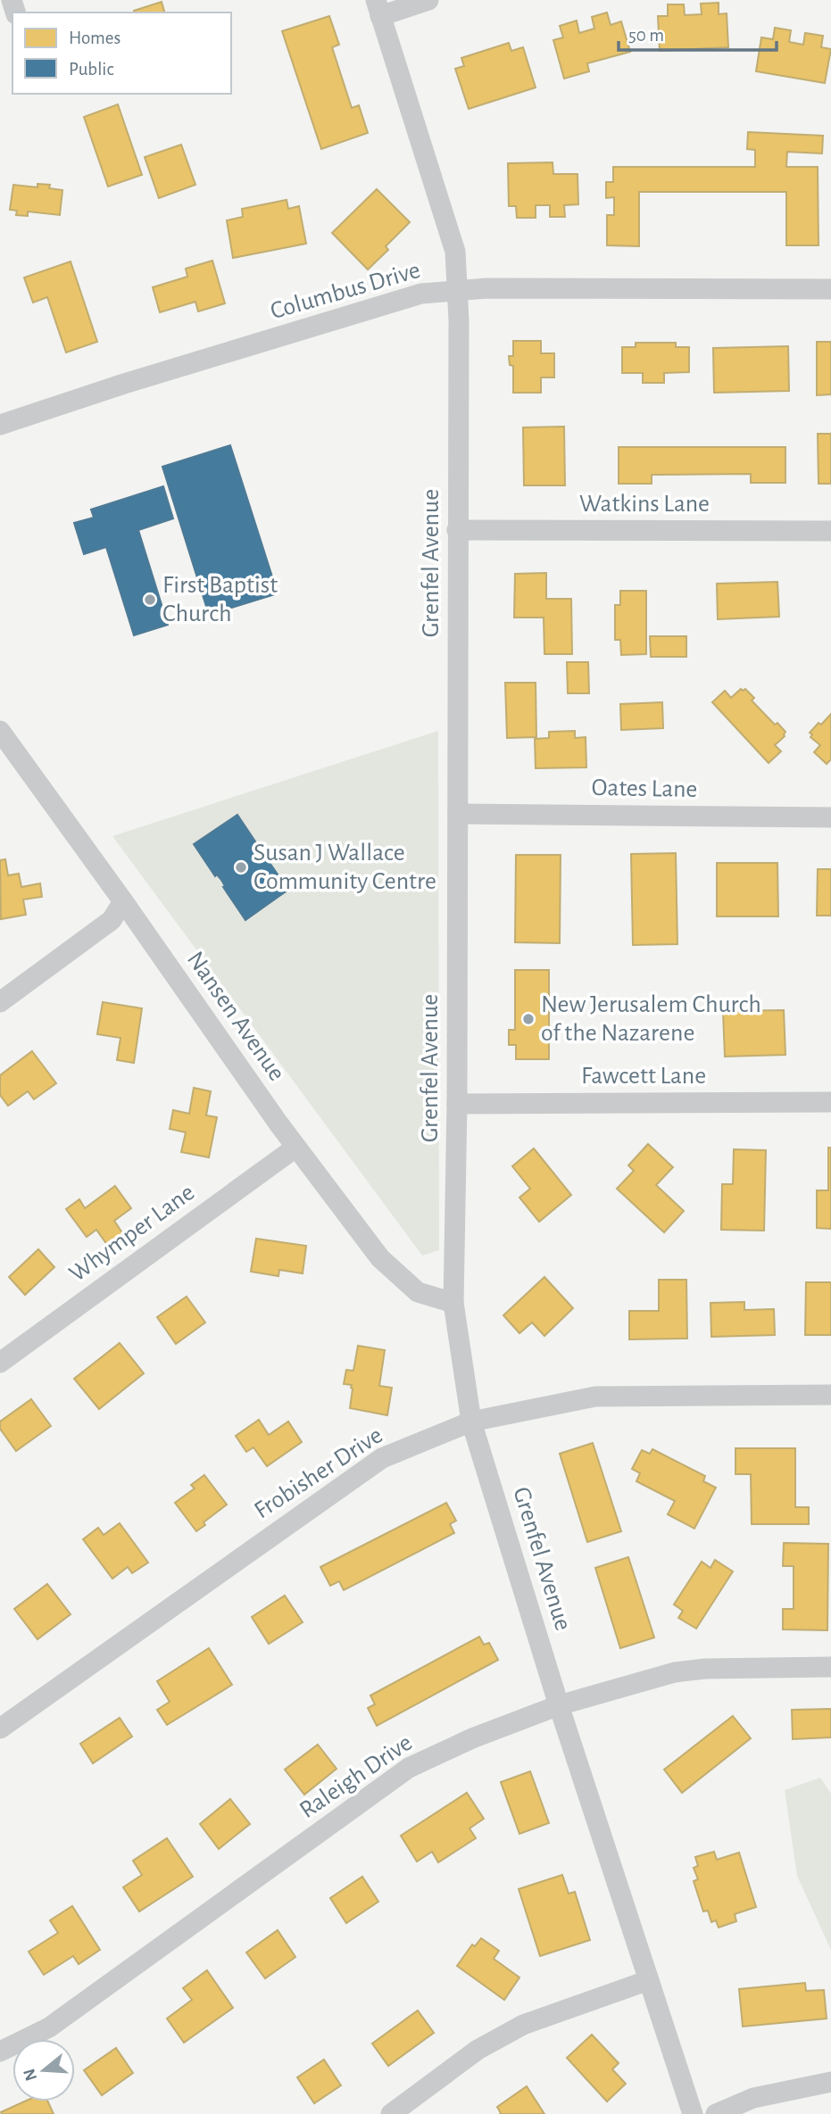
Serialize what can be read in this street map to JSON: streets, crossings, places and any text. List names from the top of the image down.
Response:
{
  "streets": {
    "street": [
      "Columbus Drive",
      "Watkins Lane",
      "Grenfel Avenue",
      "Oates Lane",
      "Nansen Avenue",
      "Fawcett Lane",
      "Whymper Lane",
      "Frobisher Drive",
      "Raleigh Drive"
    ]
  },
  "crossings": [
    ["Columbus Drive", "Grenfel Avenue"],
    ["Watkins Lane", "Grenfel Avenue"],
    ["Grenfel Avenue", "Oates Lane"],
    ["Grenfel Avenue", "Nansen Avenue"],
    ["Grenfel Avenue", "Fawcett Lane"],
    ["Grenfel Avenue", "Frobisher Drive"],
    ["Grenfel Avenue", "Raleigh Drive"],
    ["Nansen Avenue", "Whymper Lane"]
  ],
  "places": ["First Baptist Church", "Susan J Wallace Community Centre", "New Jerusalem Church of the Nazarene"],
  "legend": ["Homes", "Public"],
  "scale_bar": "50 m",
  "north": "left"
}
